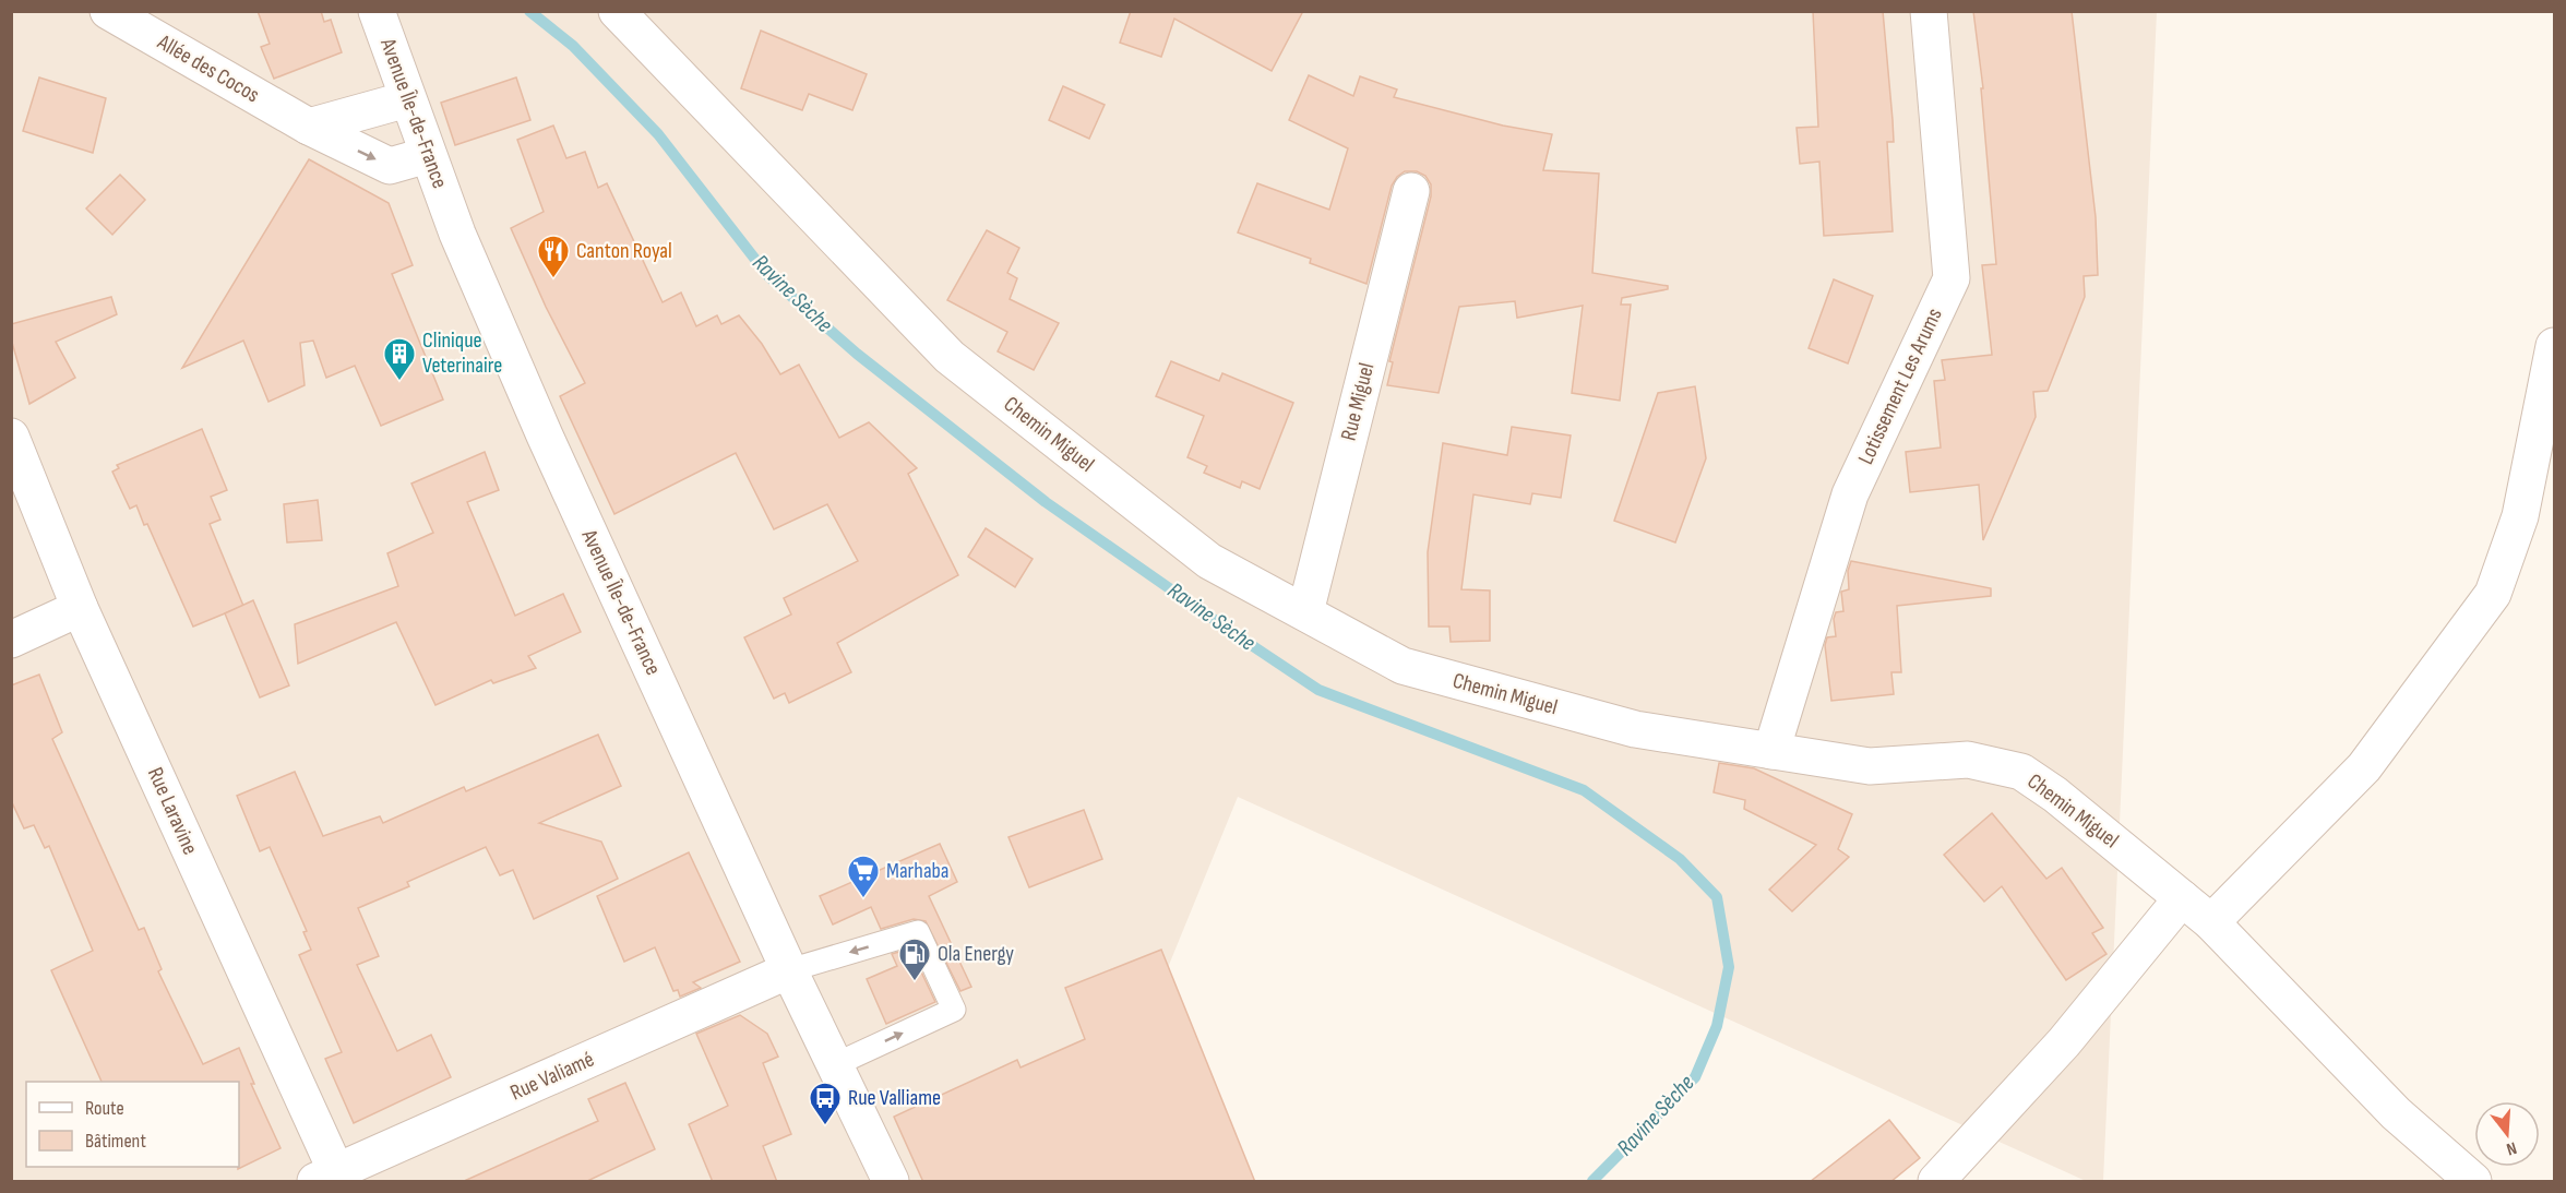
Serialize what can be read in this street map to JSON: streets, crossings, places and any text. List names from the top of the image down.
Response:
{
  "streets": {
    "street": [
      "Allée des Cocos",
      "Avenue Île-de-France",
      "Lotissement Les Arums",
      "Rue Miguel",
      "Chemin Miguel",
      "Rue Laravine",
      "Rue Valiamé"
    ]
  },
  "crossings": [
    ["Allée des Cocos", "Avenue Île-de-France"],
    ["Avenue Île-de-France", "Rue Valiamé"],
    ["Lotissement Les Arums", "Chemin Miguel"],
    ["Rue Miguel", "Chemin Miguel"],
    ["Rue Laravine", "Rue Valiamé"]
  ],
  "water": ["Ravine Sèche"],
  "places": {
    "restaurant": ["Canton Royal"],
    "building": ["Clinique Veterinaire"],
    "supermarket": ["Marhaba"],
    "fuel station": ["Ola Energy"],
    "bus stop": ["Rue Valliame"]
  },
  "legend": ["Route", "Bâtiment"],
  "north": "bottom"
}
